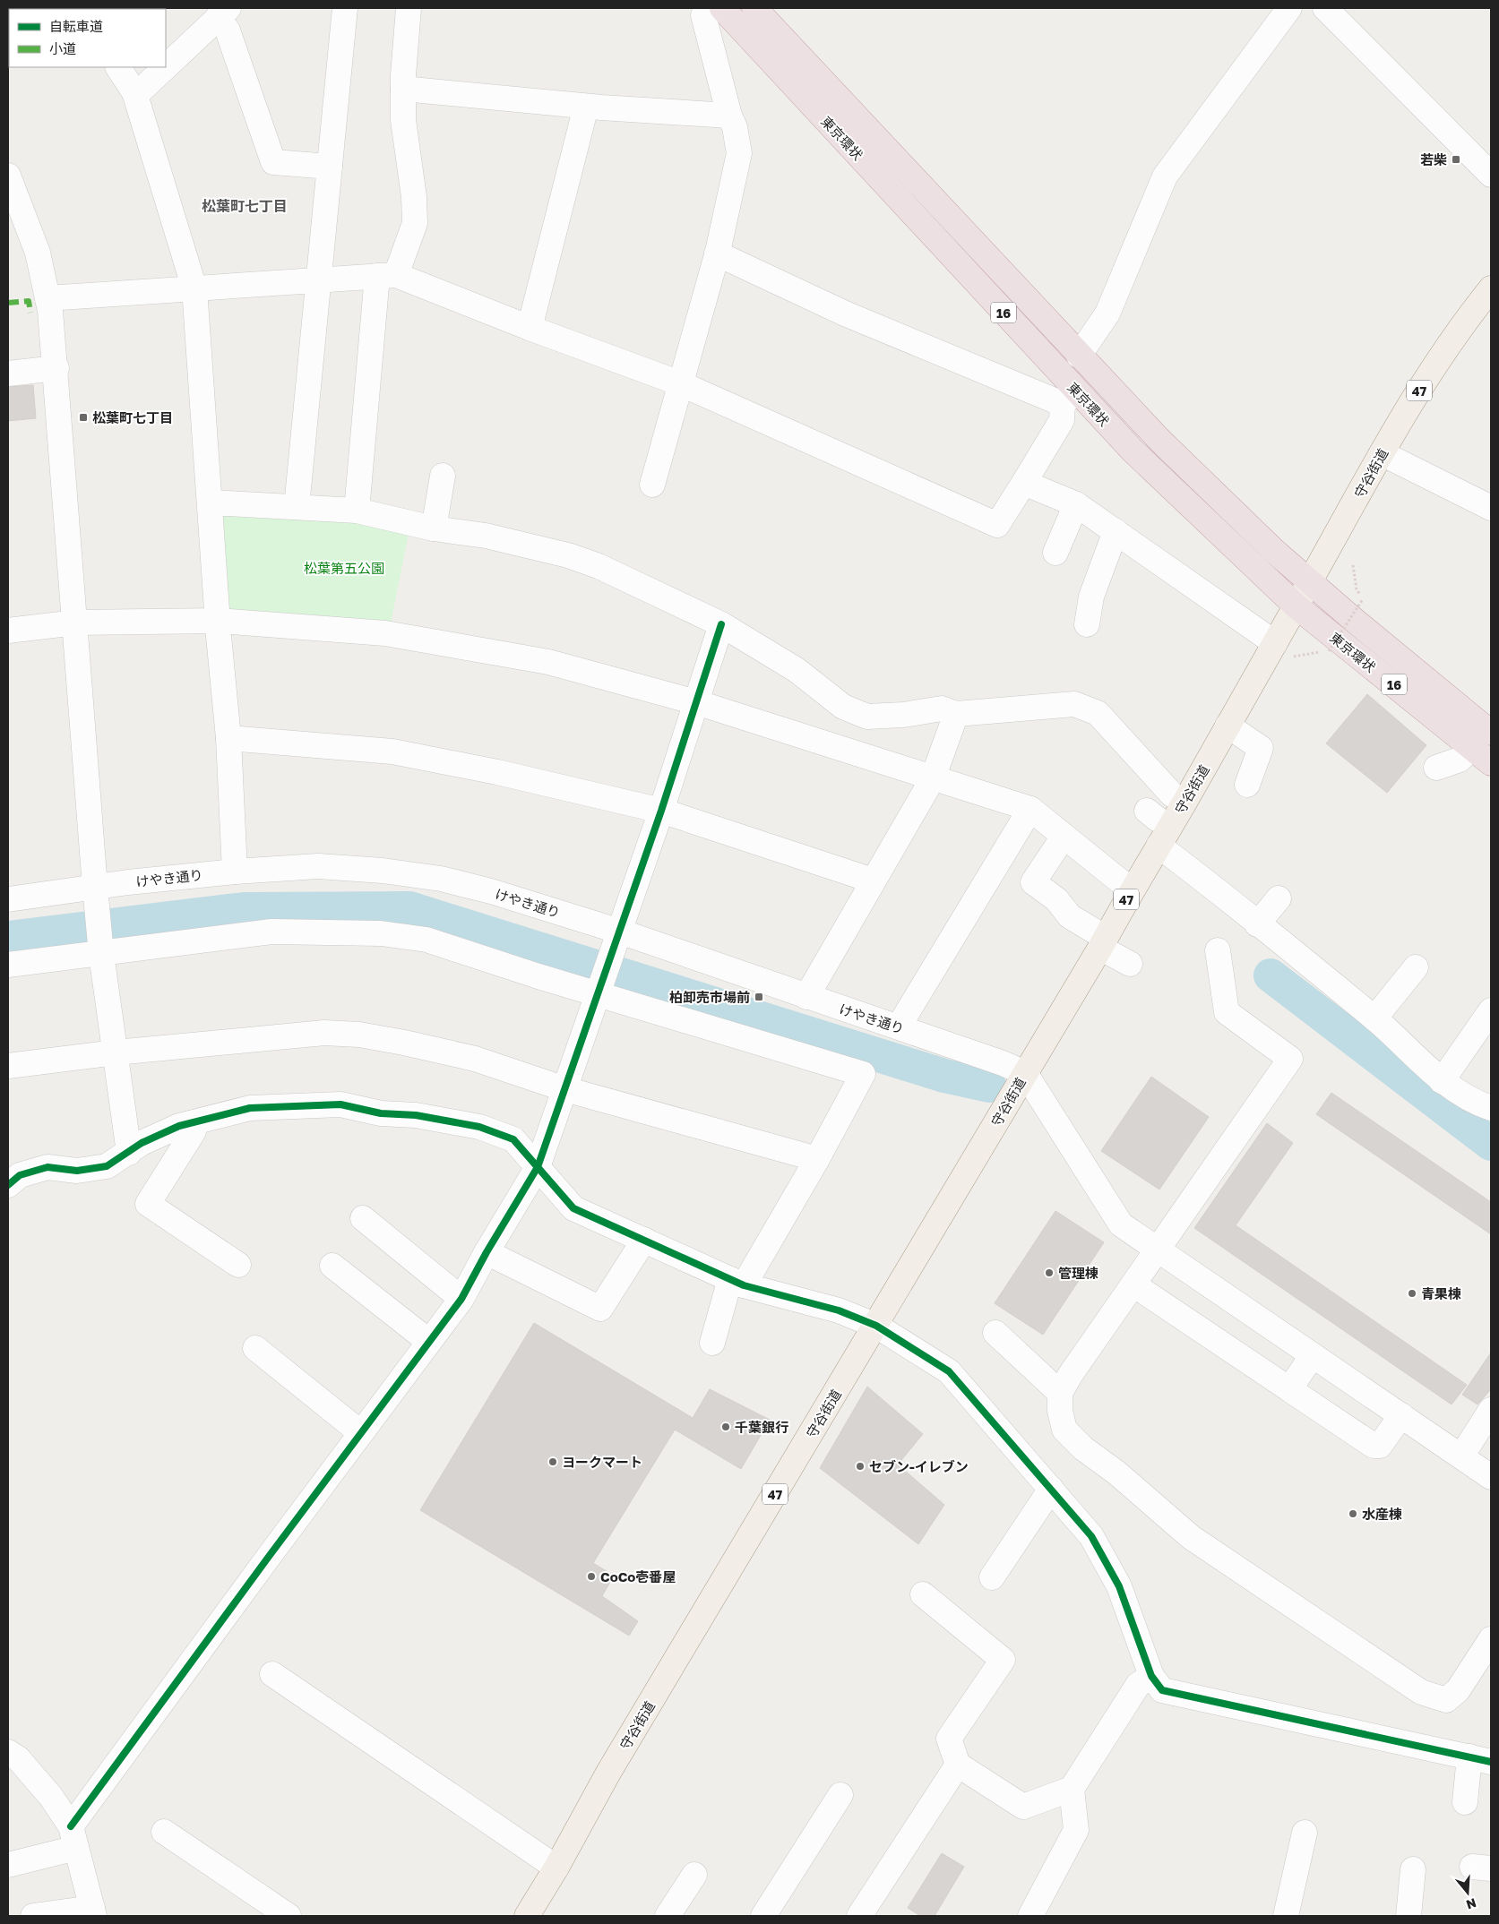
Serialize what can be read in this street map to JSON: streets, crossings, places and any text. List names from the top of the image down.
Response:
{
  "streets": {
    "highway": ["東京環状", "16"],
    "main road": ["47", "守谷街道"],
    "street": ["けやき通り"]
  },
  "crossings": [
    ["東京環状", "守谷街道"],
    ["守谷街道", "けやき通り"]
  ],
  "districts": ["松葉町七丁目"],
  "parks": ["松葉第五公園"],
  "places": {
    "transit": ["若柴", "松葉町七丁目", "柏卸売市場前"],
    "other": [
      "管理棟",
      "青果棟",
      "千葉銀行",
      "ヨークマート",
      "セブン-イレブン",
      "水産棟",
      "CoCo壱番屋"
    ]
  },
  "legend": ["自転車道", "小道"],
  "north": "bottom"
}
